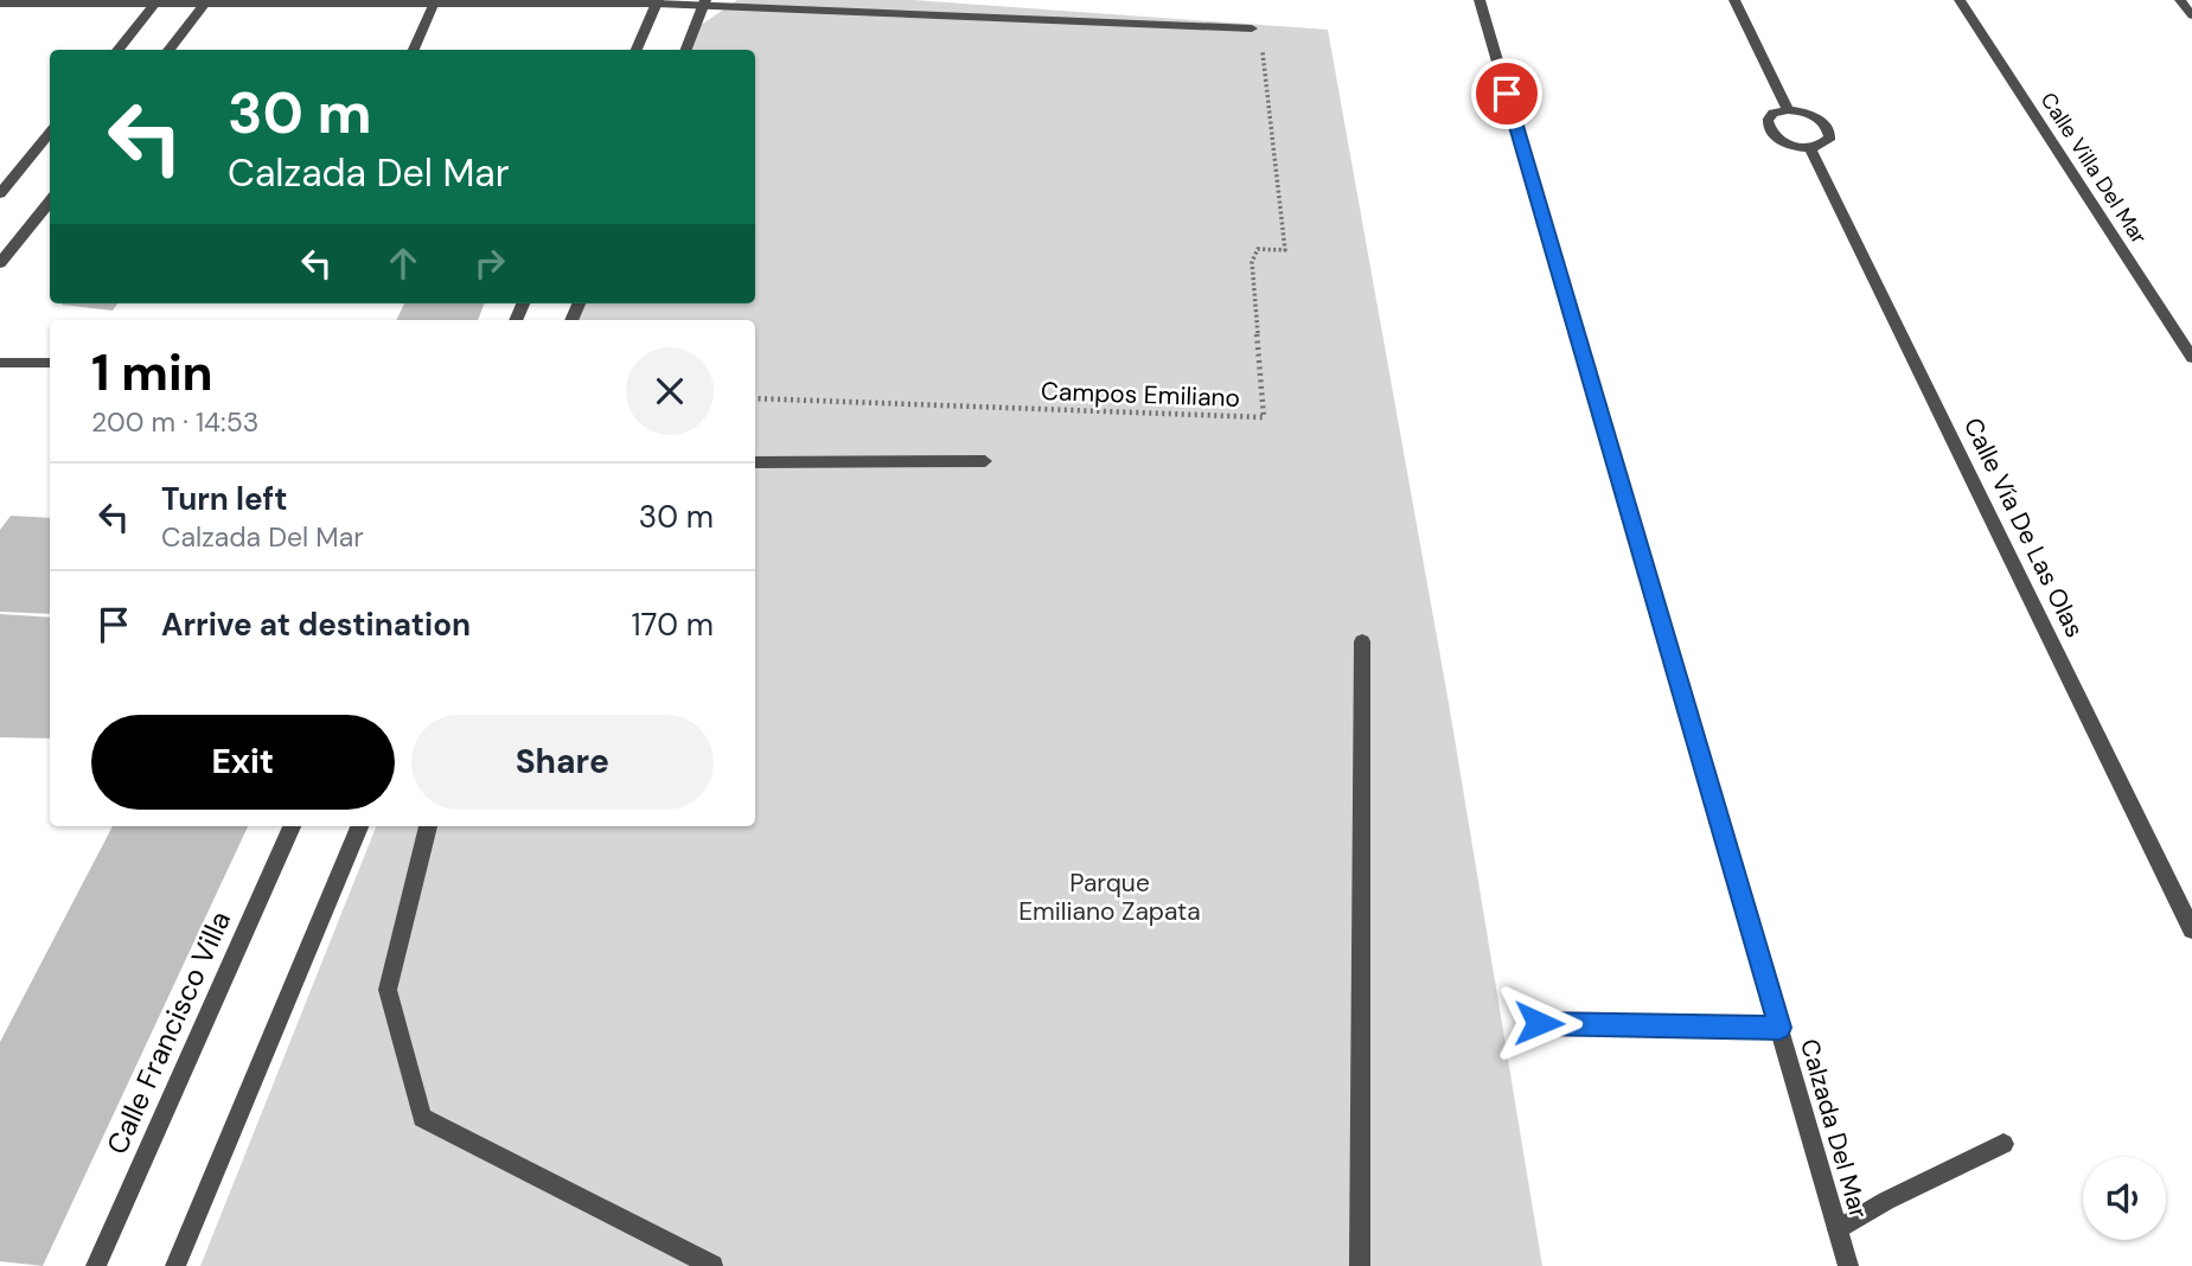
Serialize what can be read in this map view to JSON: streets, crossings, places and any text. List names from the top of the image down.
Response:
{
  "streets": {
    "street": [
      "Calle Villa Del Mar",
      "Calle Vía De Las Olas",
      "Calle Francisco Villa",
      "Calzada Del Mar"
    ],
    "path": ["Campos Emiliano"]
  },
  "parks": ["Parque Emiliano Zapata"],
  "page": {
    "turn": ["30 m", "Calzada Del Mar"],
    "heading": ["1 min", "200 m · 14:53"],
    "list": [
      {
        "name": "Turn left",
        "note": "Calzada Del Mar",
        "value": "30 m"
      },
      {
        "name": "Arrive at destination",
        "value": "170 m"
      }
    ],
    "buttons": ["Exit", "Share"]
  }
}
